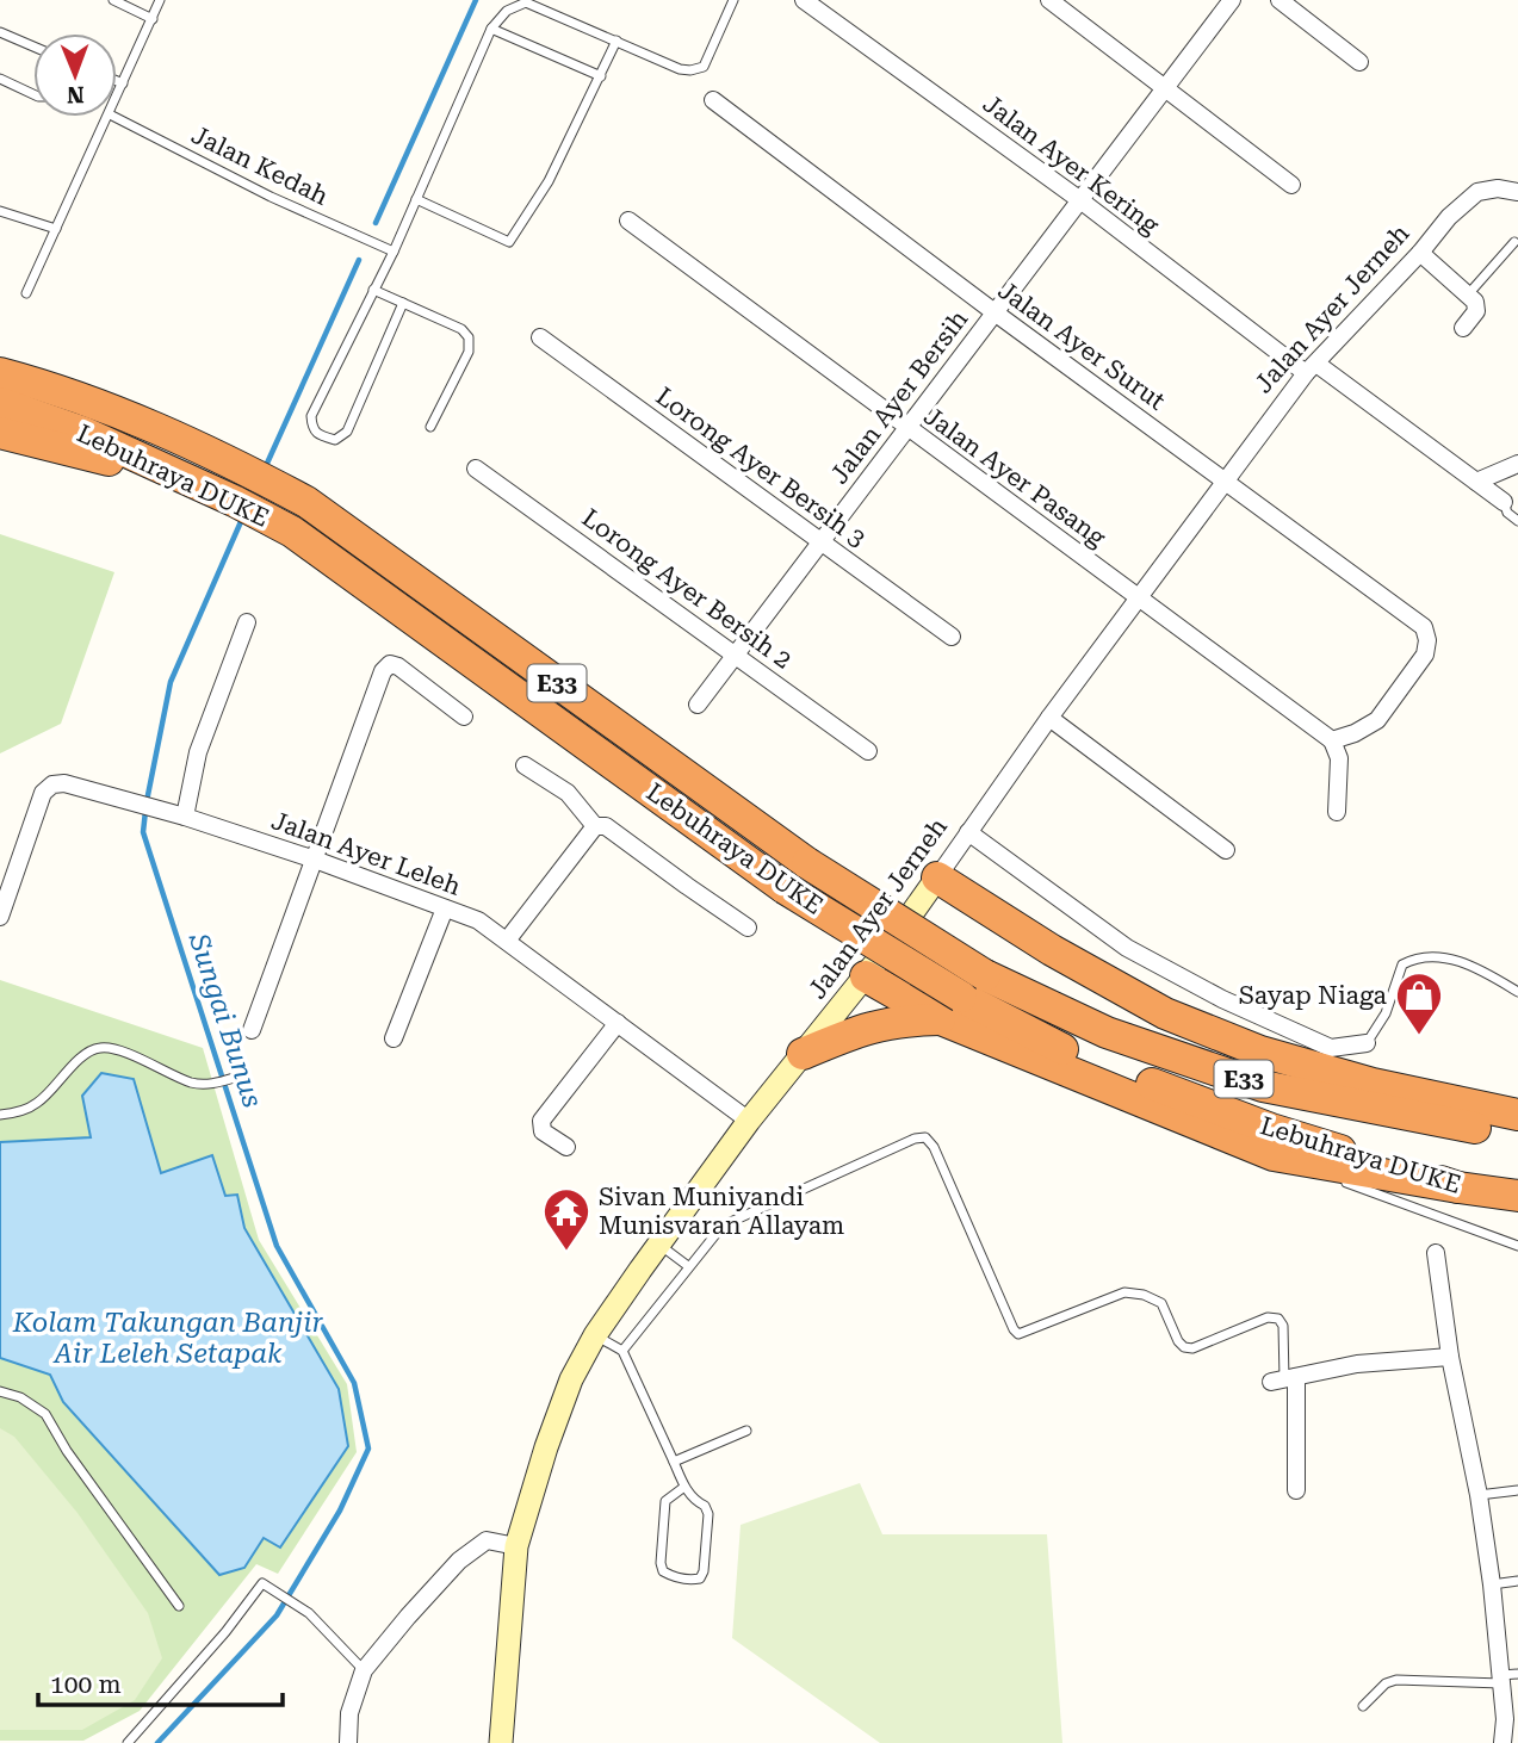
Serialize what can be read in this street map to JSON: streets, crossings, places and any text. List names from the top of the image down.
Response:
{
  "streets": {
    "highway": ["Lebuhraya DUKE", "E33"],
    "main road": ["Jalan Ayer Jerneh"],
    "street": [
      "Jalan Ayer Kering",
      "Jalan Ayer Surut",
      "Jalan Ayer Bersih",
      "Lorong Ayer Bersih 3",
      "Jalan Ayer Pasang",
      "Lorong Ayer Bersih 2",
      "Jalan Ayer Leleh"
    ],
    "lane": ["Jalan Kedah"]
  },
  "crossings": [
    ["Jalan Ayer Kering", "Jalan Ayer Jerneh"],
    ["Jalan Ayer Kering", "Jalan Ayer Bersih"],
    ["Jalan Ayer Jerneh", "Jalan Ayer Surut"],
    ["Jalan Ayer Jerneh", "Jalan Ayer Pasang"],
    ["Jalan Ayer Jerneh", "Jalan Ayer Leleh"],
    ["Jalan Ayer Surut", "Jalan Ayer Bersih"],
    ["Jalan Ayer Surut", "Jalan Ayer Pasang"],
    ["Jalan Ayer Bersih", "Lorong Ayer Bersih 3"],
    ["Jalan Ayer Bersih", "Jalan Ayer Pasang"],
    ["Jalan Ayer Bersih", "Lorong Ayer Bersih 2"]
  ],
  "water": ["Sungai Bunus", "Kolam Takungan Banjir Air Leleh Setapak"],
  "places": {
    "shop": ["Sayap Niaga"],
    "temple": ["Sivan Muniyandi Munisvaran Allayam"]
  },
  "scale_bar": "100 m",
  "north": "bottom"
}
